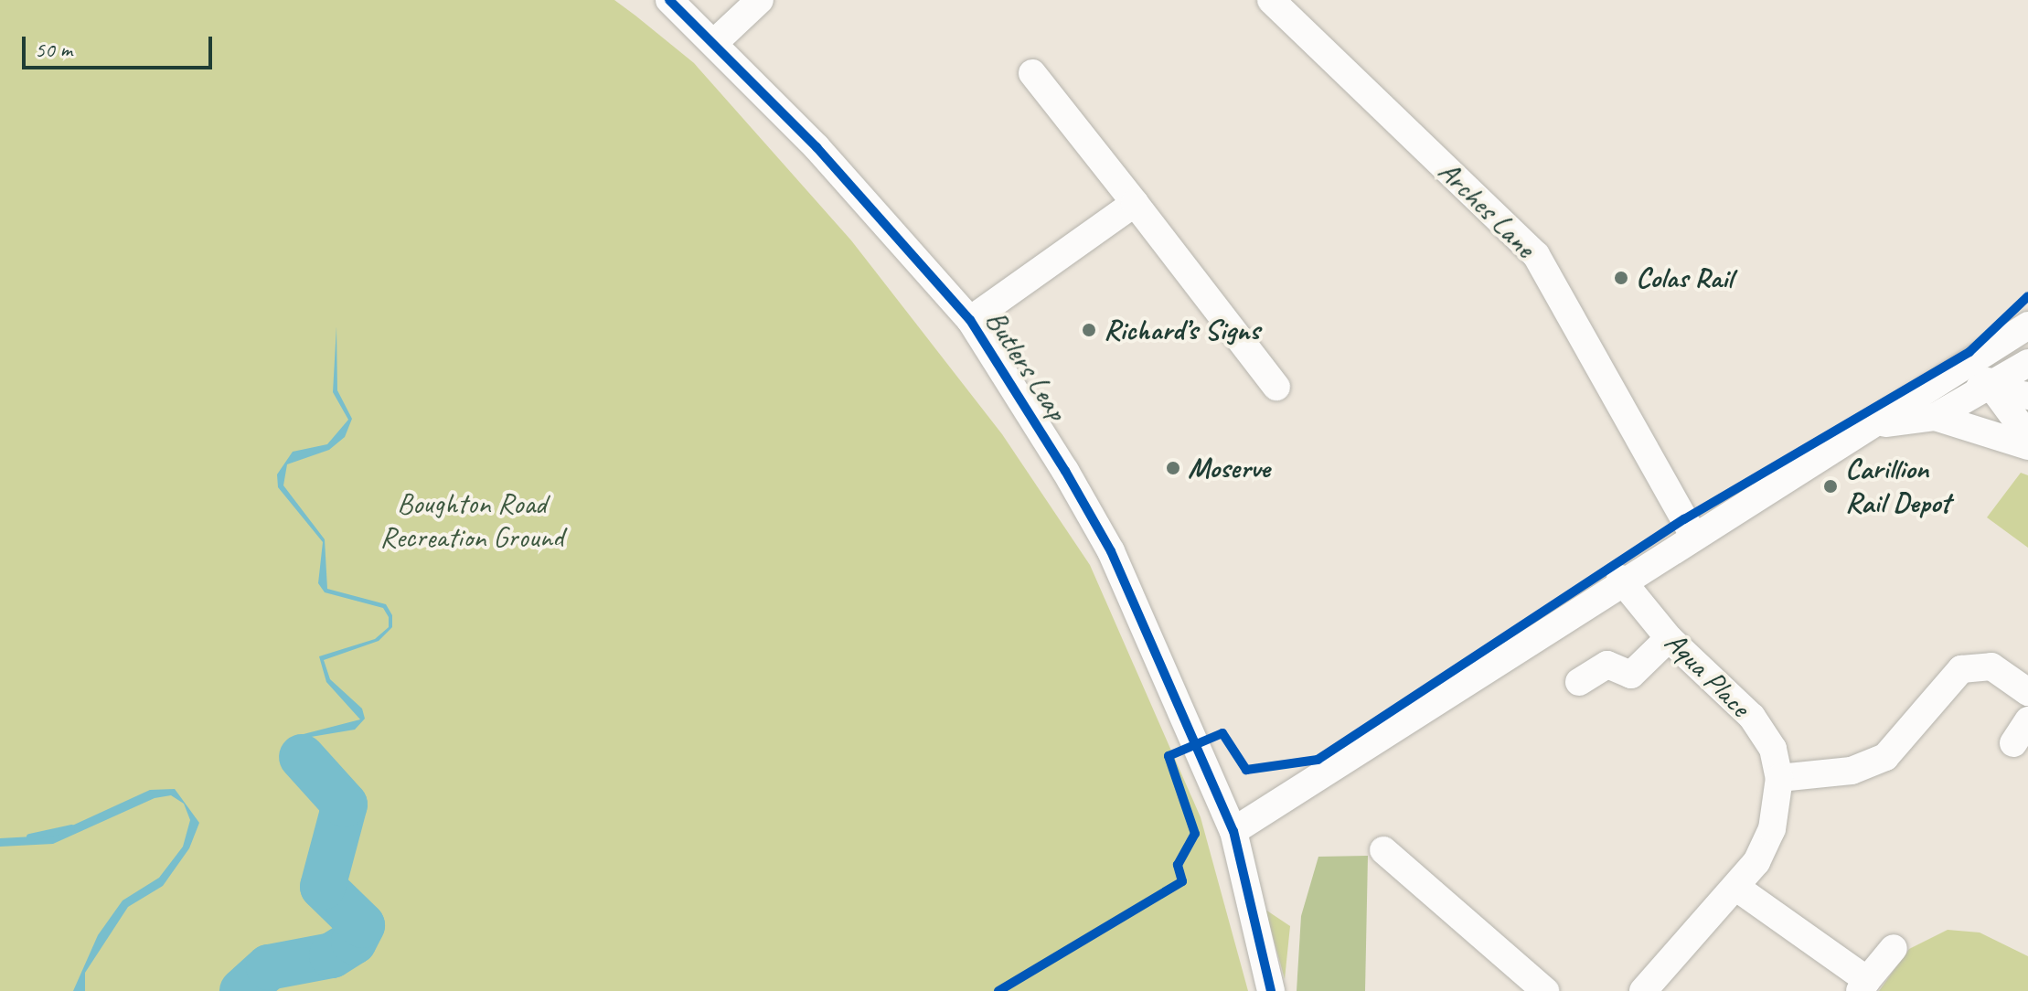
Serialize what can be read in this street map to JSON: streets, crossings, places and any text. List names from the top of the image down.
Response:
{
  "streets": {
    "street": ["Arches Lane", "Butlers Leap", "Aqua Place"]
  },
  "parks": ["Boughton Road Recreation Ground"],
  "places": [
    "Colas Rail",
    "Richard’s Signs",
    "Moserve",
    "Carillion Rail Depot"
  ],
  "scale_bar": "50 m"
}
